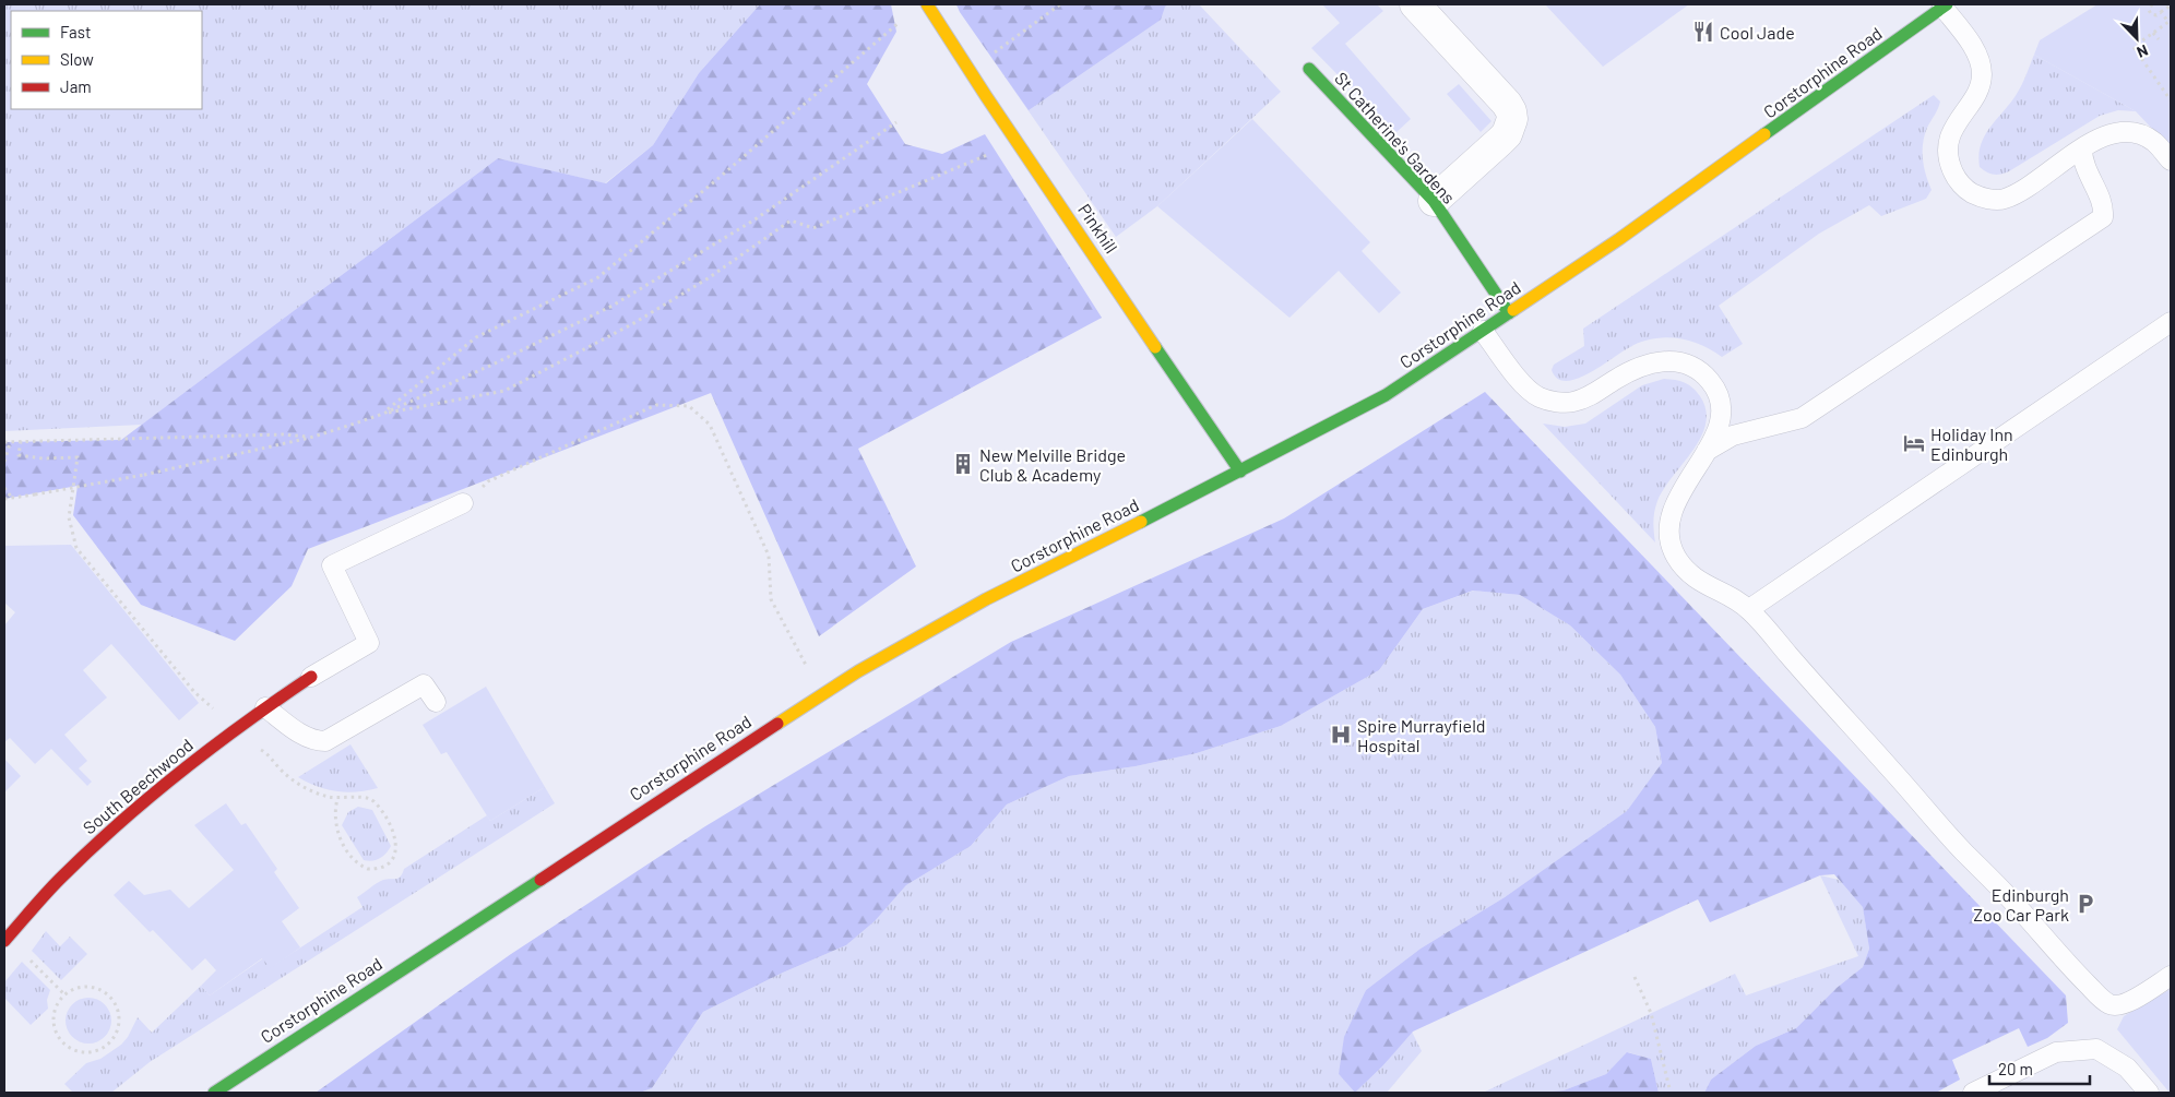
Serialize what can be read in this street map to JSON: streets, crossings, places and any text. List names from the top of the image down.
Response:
{
  "streets": {
    "main road": [
      "Corstorphine Road",
      "St Catherine's Gardens",
      "Pinkhill",
      "South Beechwood"
    ]
  },
  "crossings": [
    ["Corstorphine Road", "St Catherine's Gardens"],
    ["Corstorphine Road", "Pinkhill"]
  ],
  "places": {
    "restaurant": ["Cool Jade"],
    "hotel": ["Holiday Inn Edinburgh"],
    "building": ["New Melville Bridge Club & Academy"],
    "hospital": ["Spire Murrayfield Hospital"],
    "parking": ["Edinburgh Zoo Car Park"]
  },
  "legend": ["Fast", "Slow", "Jam"],
  "scale_bar": "20 m",
  "north": "bottom right"
}
